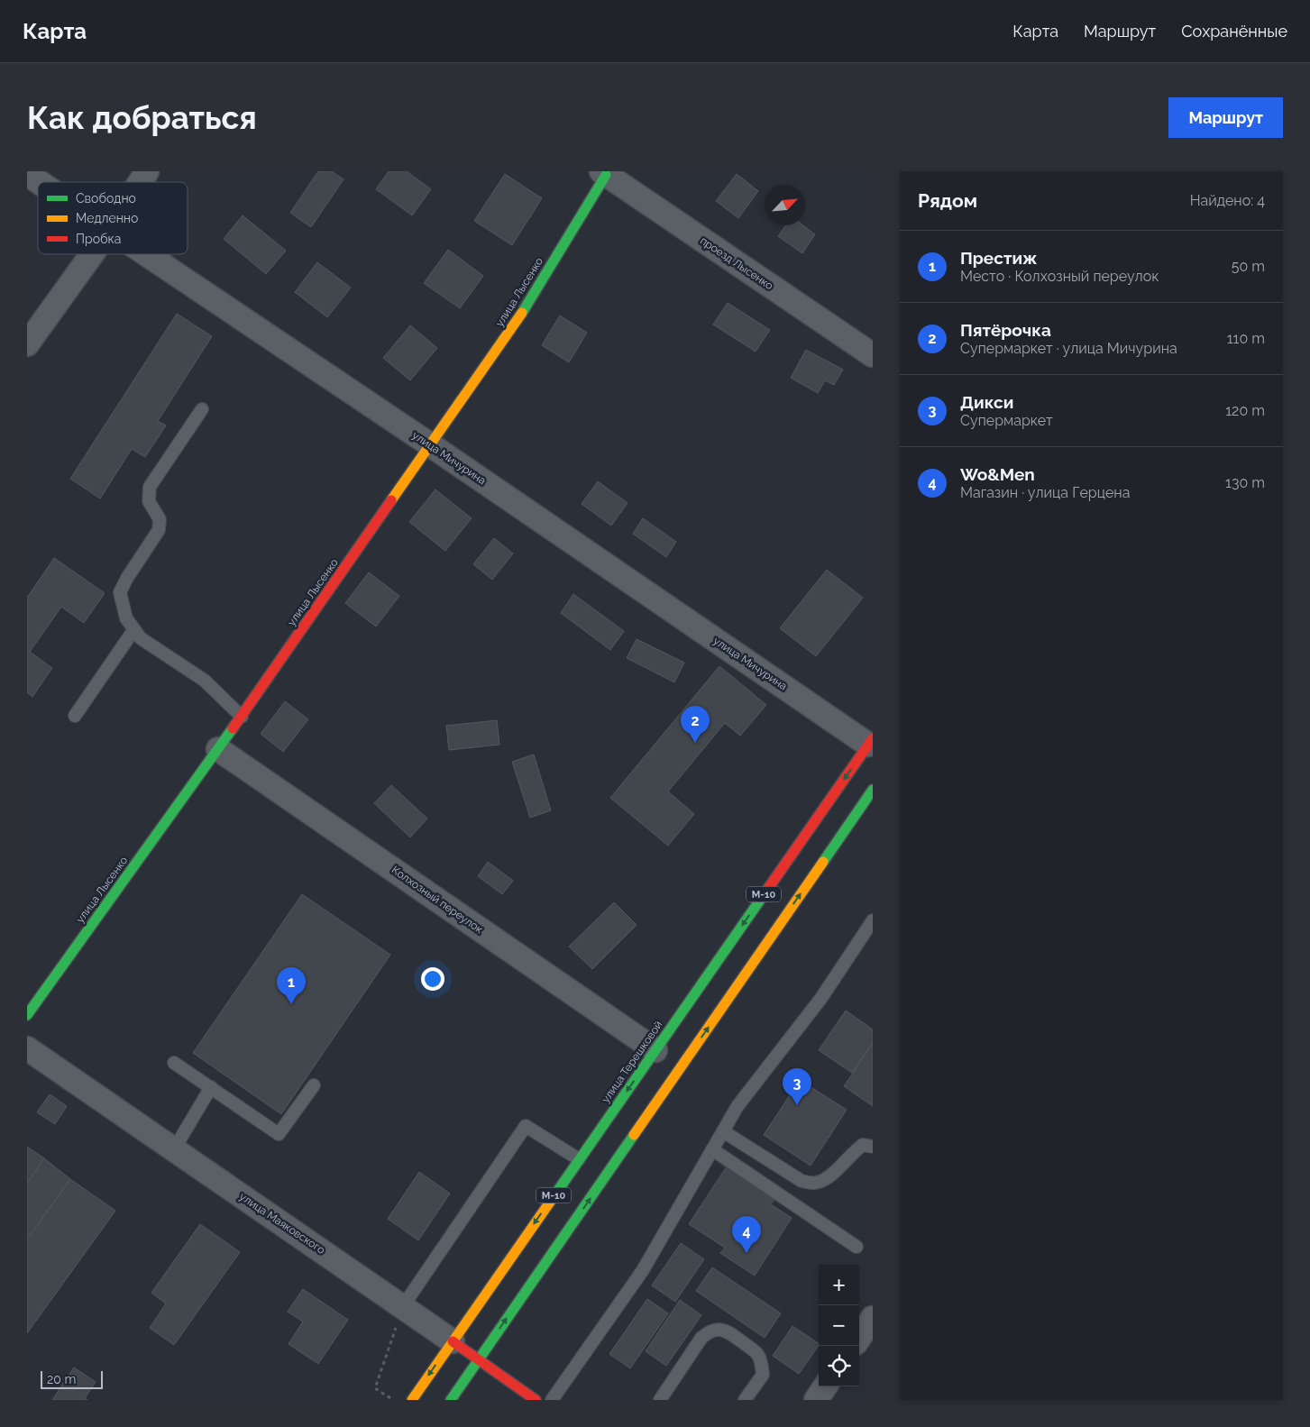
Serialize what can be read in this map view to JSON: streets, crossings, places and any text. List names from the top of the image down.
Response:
{
  "streets": {
    "main road": [
      "улица Лысенко",
      "М-10",
      "улица Терешковой",
      "улица Маяковского"
    ],
    "street": ["проезд Лысенко", "улица Мичурина", "Колхозный переулок"]
  },
  "crossings": [
    ["проезд Лысенко", "улица Лысенко"],
    ["улица Лысенко", "улица Мичурина"],
    ["улица Лысенко", "Колхозный переулок"],
    ["улица Мичурина", "улица Терешковой"],
    ["М-10", "улица Маяковского"],
    ["Колхозный переулок", "улица Терешковой"],
    ["улица Терешковой", "улица Маяковского"]
  ],
  "legend": ["Свободно", "Медленно", "Пробка"],
  "scale_bar": "20 m",
  "north": "top right",
  "page": {
    "header": "Карта",
    "nav": ["Карта", "Маршрут", "Сохранённые"],
    "buttons": "Маршрут",
    "title": "Как добраться",
    "heading": ["Рядом", "Найдено: 4"],
    "list": [
      {
        "mark": "1",
        "name": "Престиж",
        "note": "Место · Колхозный переулок",
        "value": "50 m"
      },
      {
        "mark": "2",
        "name": "Пятёрочка",
        "note": "Супермаркет · улица Мичурина",
        "value": "110 m"
      },
      {
        "mark": "3",
        "name": "Дикси",
        "note": "Супермаркет",
        "value": "120 m"
      },
      {
        "mark": "4",
        "name": "Wo&Men",
        "note": "Магазин · улица Герцена",
        "value": "130 m"
      }
    ],
    "pins": [
      "2",
      "1",
      "3",
      "4"
    ],
    "map_buttons": ["+", "−"],
    "scale": "20 m"
  }
}
